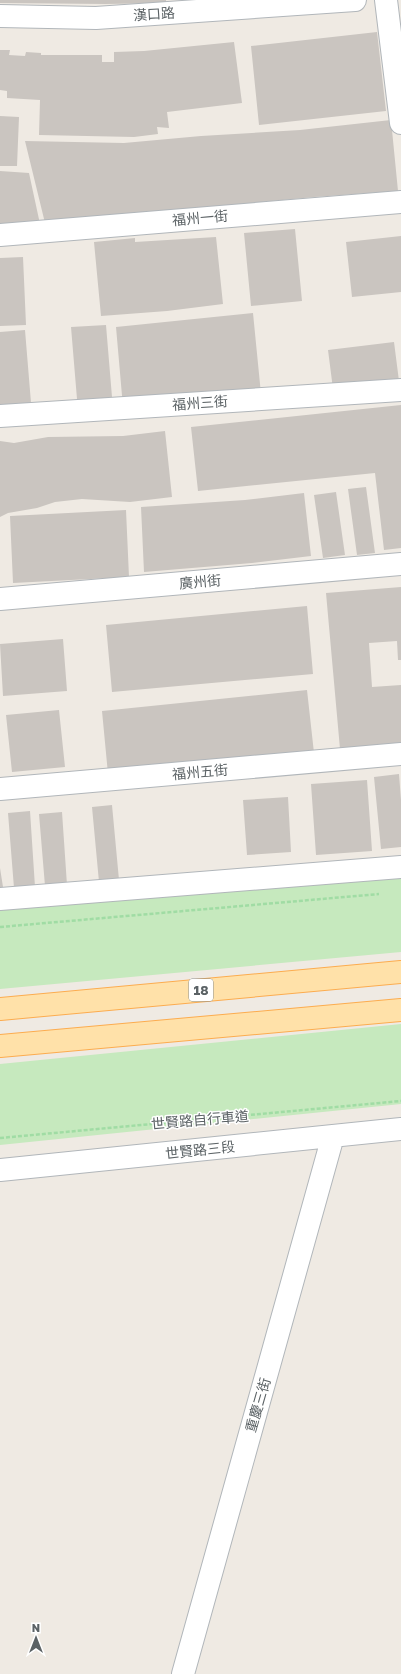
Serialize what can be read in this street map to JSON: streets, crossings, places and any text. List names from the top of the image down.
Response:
{
  "streets": {
    "main road": ["18"],
    "street": [
      "漢口路",
      "福州一街",
      "福州三街",
      "廣州街",
      "福州五街",
      "世賢路三段",
      "重慶三街"
    ],
    "path": ["世賢路自行車道"]
  },
  "crossings": [
    ["世賢路三段", "重慶三街"]
  ],
  "north": "top"
}
